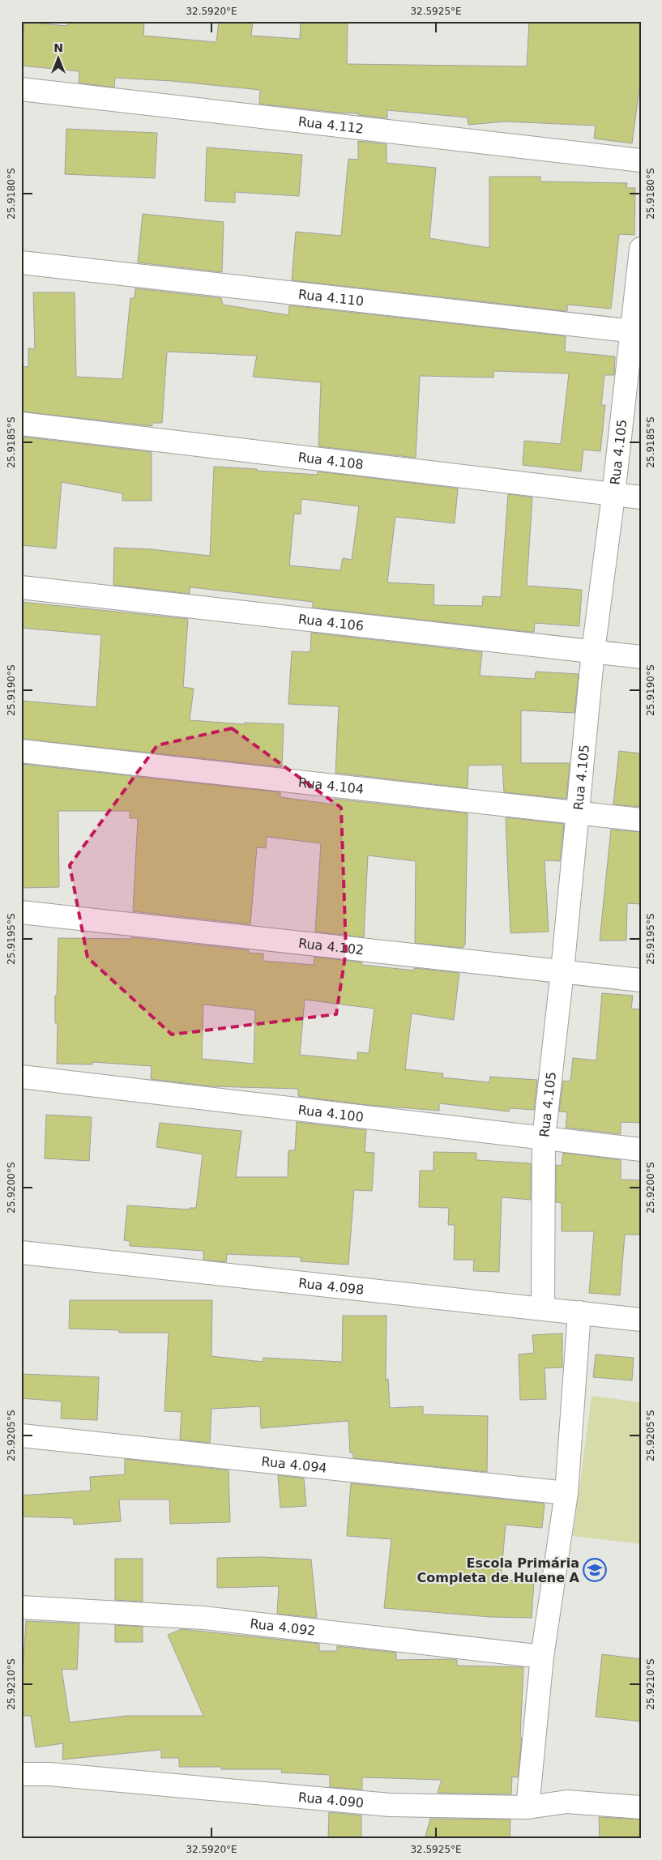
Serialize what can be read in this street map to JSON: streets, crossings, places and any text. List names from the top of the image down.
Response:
{
  "streets": {
    "street": [
      "Rua 4.112",
      "Rua 4.110",
      "Rua 4.105",
      "Rua 4.108",
      "Rua 4.106",
      "Rua 4.104",
      "Rua 4.102",
      "Rua 4.100",
      "Rua 4.098",
      "Rua 4.094",
      "Rua 4.092",
      "Rua 4.090"
    ]
  },
  "crossings": [
    ["Rua 4.110", "Rua 4.105"],
    ["Rua 4.105", "Rua 4.108"],
    ["Rua 4.105", "Rua 4.106"],
    ["Rua 4.105", "Rua 4.104"],
    ["Rua 4.105", "Rua 4.102"],
    ["Rua 4.105", "Rua 4.100"],
    ["Rua 4.105", "Rua 4.098"]
  ],
  "places": {
    "school or university": ["Escola Primária Completa de Hulene A"]
  },
  "north": "top",
  "coordinates": [
    "32.5920°E",
    "32.5925°E",
    "25.9180°S",
    "25.9185°S",
    "25.9190°S",
    "25.9195°S",
    "25.9200°S",
    "25.9205°S",
    "25.9210°S"
  ]
}
